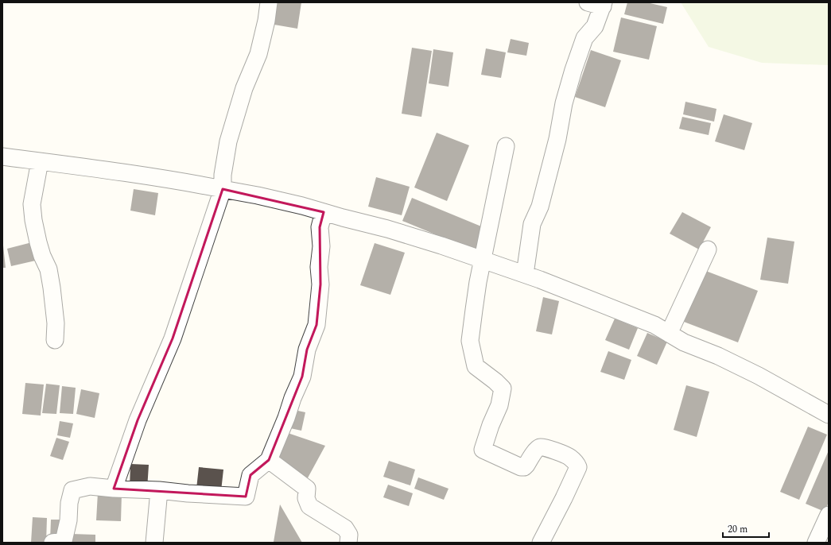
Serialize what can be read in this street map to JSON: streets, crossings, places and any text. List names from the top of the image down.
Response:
{
  "scale_bar": "20 m"
}
